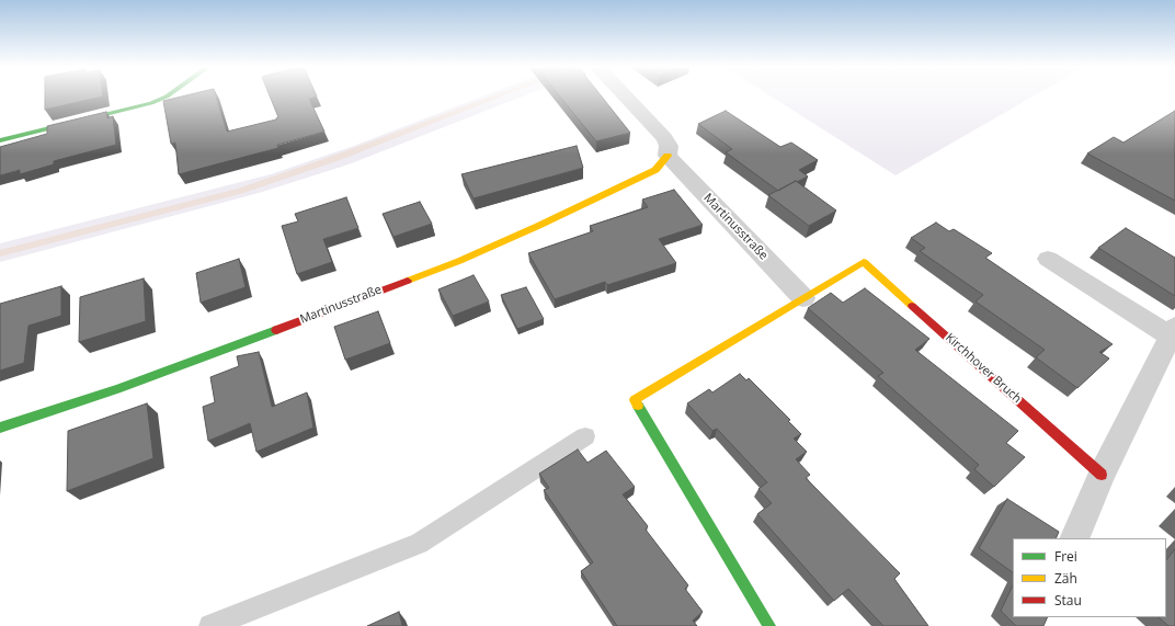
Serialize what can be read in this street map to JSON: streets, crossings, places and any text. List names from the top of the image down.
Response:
{
  "streets": {
    "street": ["Martinusstraße", "Kirchhover Bruch"]
  },
  "crossings": [
    ["Martinusstraße", "Kirchhover Bruch"]
  ],
  "legend": ["Frei", "Zäh", "Stau"]
}
